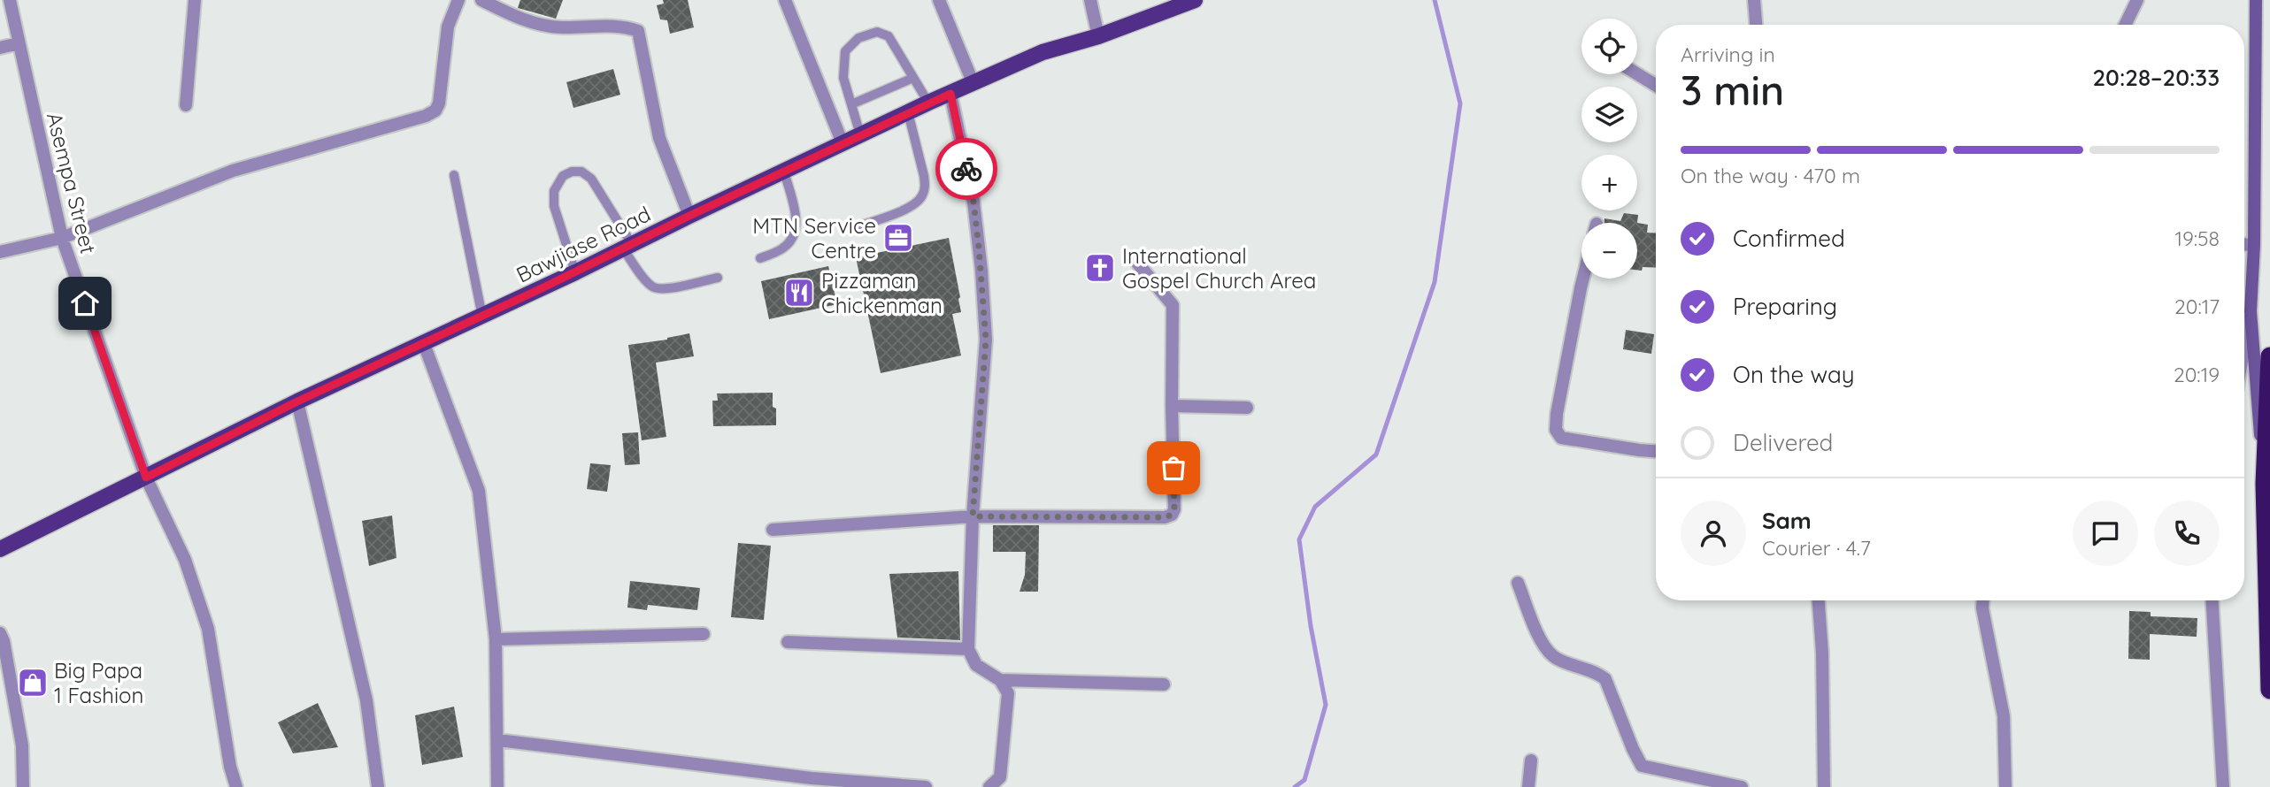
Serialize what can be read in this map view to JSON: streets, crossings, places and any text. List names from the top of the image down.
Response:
{
  "streets": {
    "main road": ["Bawjiase Road"],
    "street": ["Asempa Street"]
  },
  "crossings": [
    ["Asempa Street", "Bawjiase Road"]
  ],
  "places": {
    "office": ["MTN Service Centre"],
    "church": ["International Gospel Church Area"],
    "restaurant": ["Pizzaman Chickenman"],
    "shop": ["Big Papa 1 Fashion"]
  },
  "page": {
    "map_buttons": ["+", "−"],
    "heading": ["3 min", "Arriving in", "20:28–20:33"],
    "panel": ["Sam", "Courier · 4.7"],
    "bar": "On the way · 470 m",
    "list": [
      ["Confirmed", "19:58"],
      ["Preparing", "20:17"],
      ["On the way", "20:19"],
      "Delivered"
    ]
  }
}
